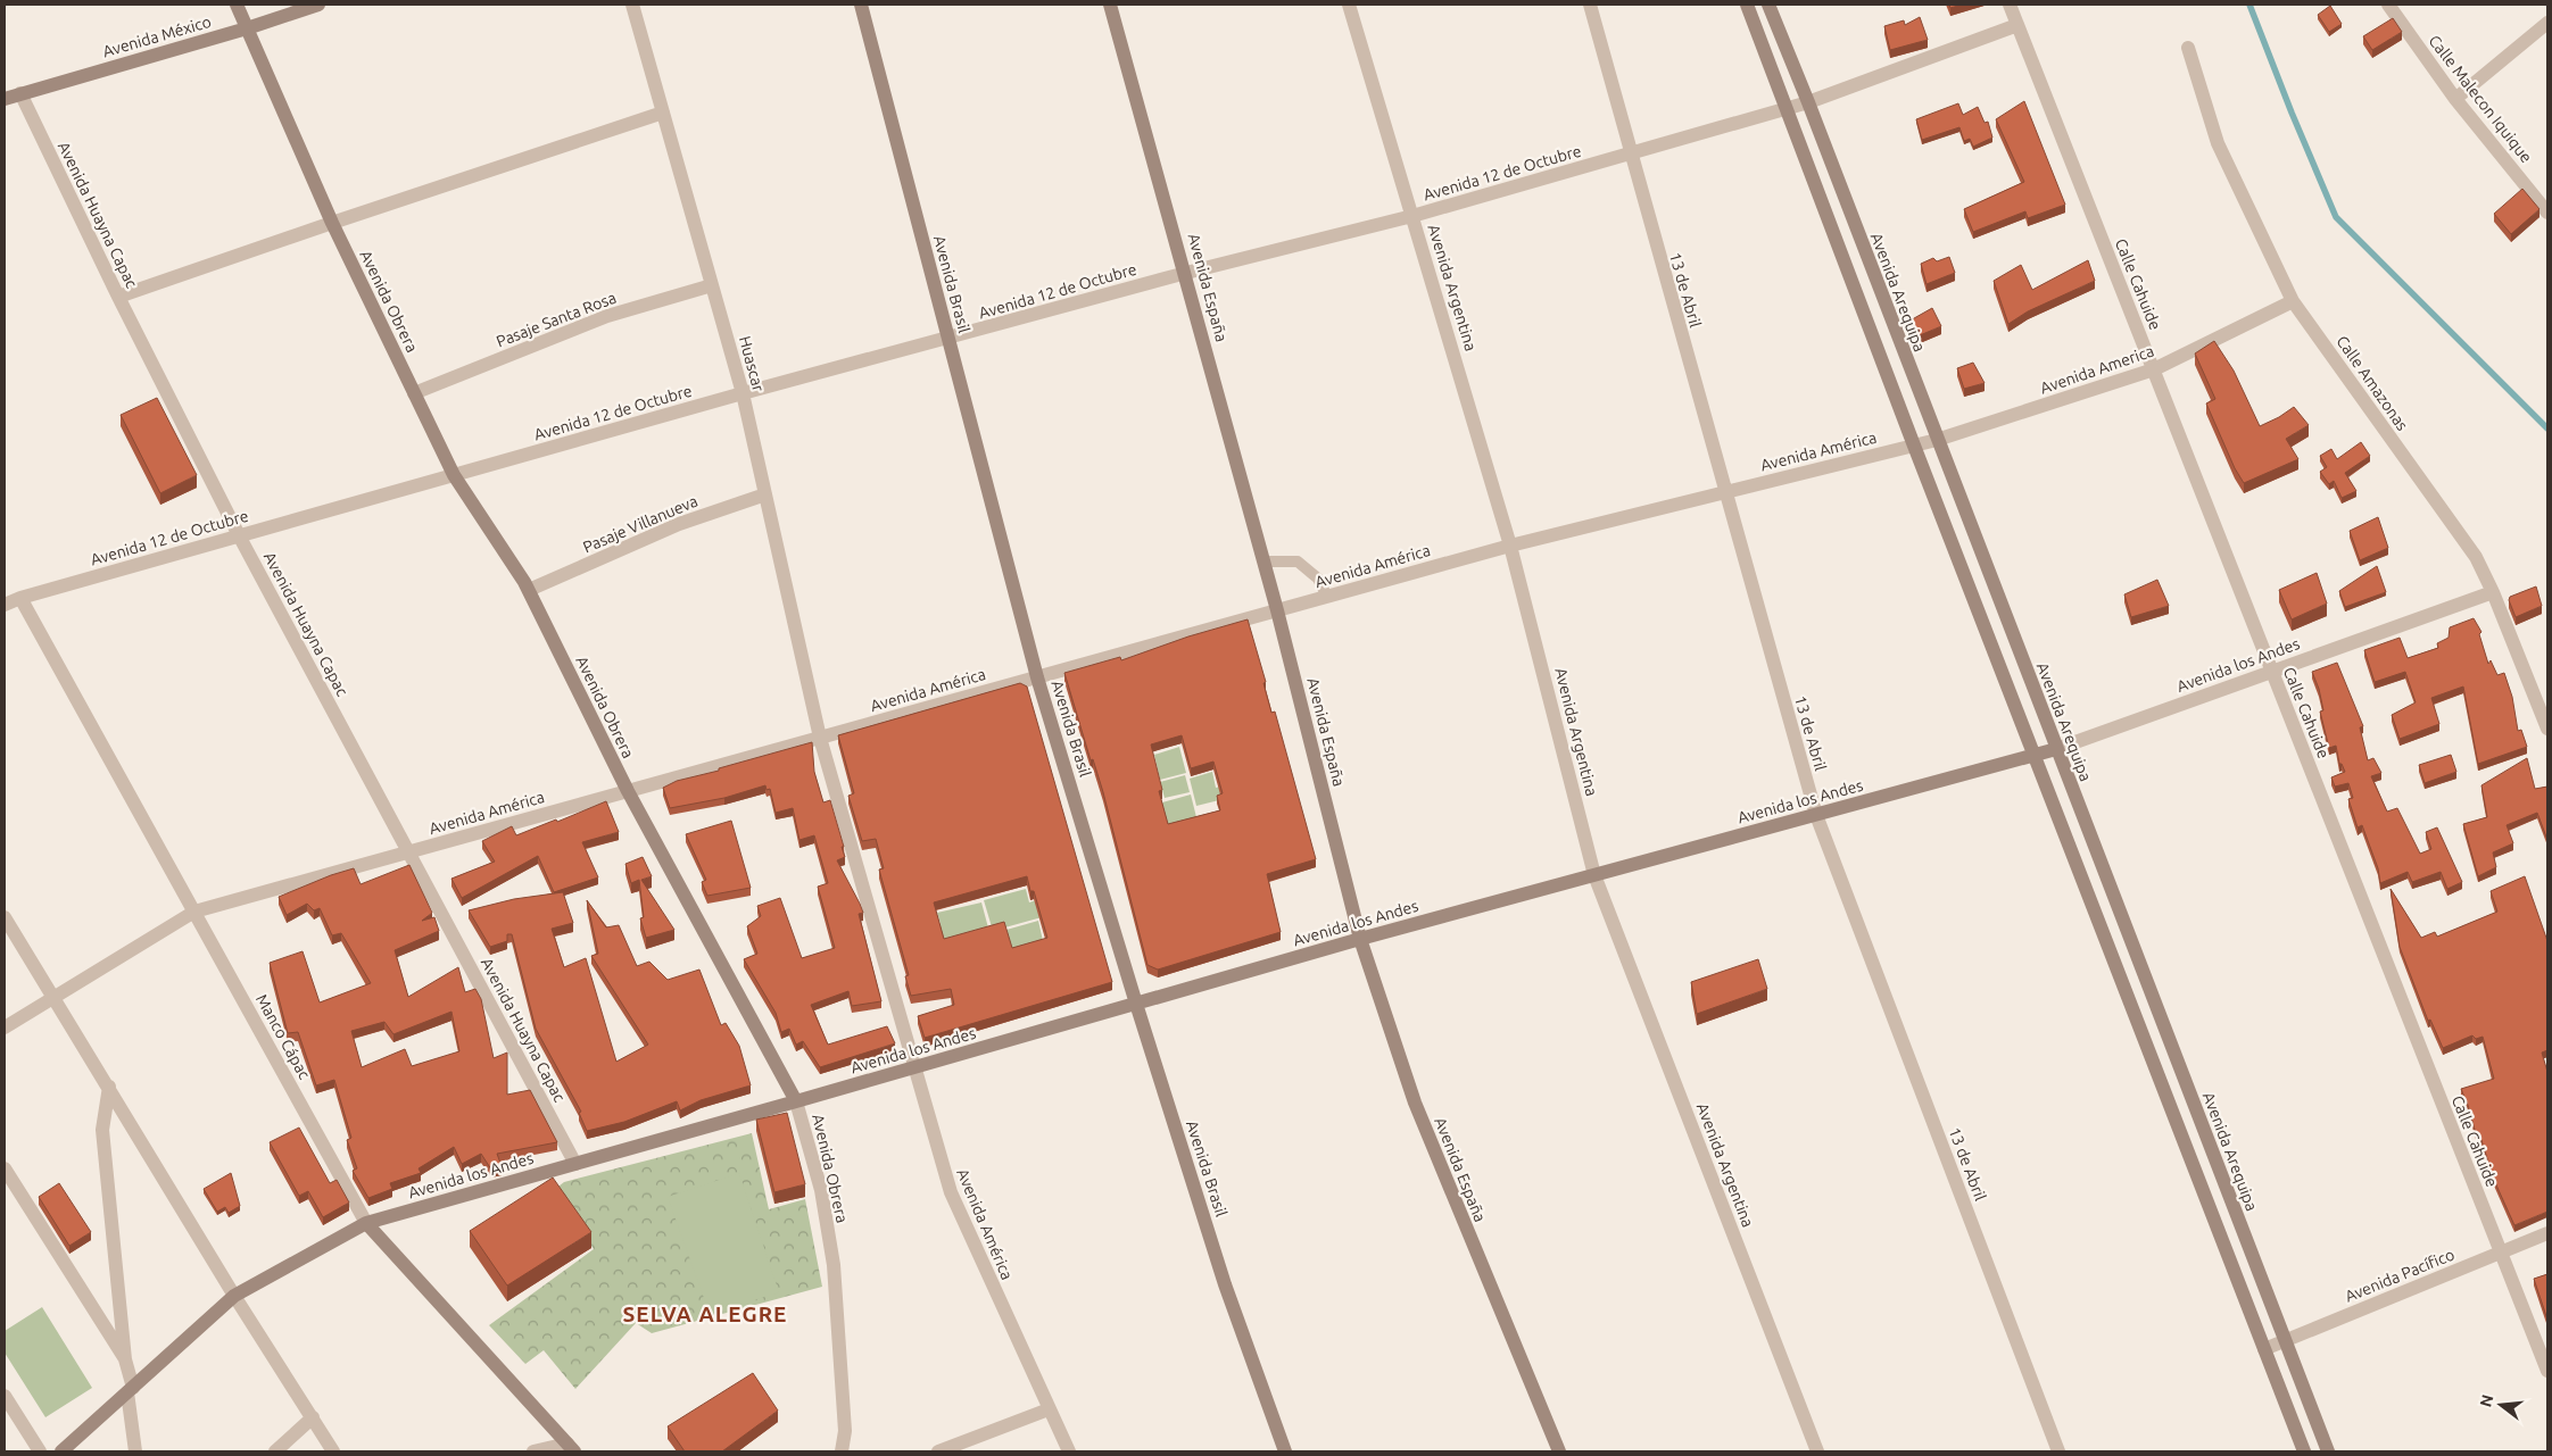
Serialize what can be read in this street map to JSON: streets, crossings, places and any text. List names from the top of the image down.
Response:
{
  "streets": {
    "street": [
      "Avenida México",
      "Calle Malecon Iquique",
      "Avenida 12 de Octubre",
      "Avenida Huayna Capac",
      "Avenida Brasil",
      "Calle Cahuide",
      "Avenida España",
      "Avenida Argentina",
      "13 de Abril",
      "Avenida Arequipa",
      "Avenida Obrera",
      "Pasaje Santa Rosa",
      "Huascar",
      "Avenida America",
      "Calle Amazonas",
      "Avenida América",
      "Pasaje Villanueva",
      "Avenida los Andes",
      "Manco Cápac",
      "Avenida Pacífico"
    ]
  },
  "crossings": [
    ["Avenida México", "Avenida Huayna Capac"],
    ["Avenida México", "Avenida Obrera"],
    ["Avenida 12 de Octubre", "Avenida Huayna Capac"],
    ["Avenida 12 de Octubre", "Avenida Brasil"],
    ["Avenida 12 de Octubre", "Calle Cahuide"],
    ["Avenida 12 de Octubre", "Avenida España"],
    ["Avenida 12 de Octubre", "Avenida Argentina"],
    ["Avenida 12 de Octubre", "13 de Abril"],
    ["Avenida 12 de Octubre", "Avenida Arequipa"],
    ["Avenida 12 de Octubre", "Avenida Obrera"],
    ["Avenida 12 de Octubre", "Huascar"],
    ["Avenida 12 de Octubre", "Manco Cápac"],
    ["Avenida Huayna Capac", "Avenida América"],
    ["Avenida Huayna Capac", "Avenida los Andes"],
    ["Avenida Brasil", "Avenida América"],
    ["Avenida Brasil", "Avenida los Andes"],
    ["Calle Cahuide", "Avenida America"],
    ["Calle Cahuide", "Avenida los Andes"],
    ["Calle Cahuide", "Avenida Pacífico"],
    ["Avenida España", "Avenida América"],
    ["Avenida España", "Avenida los Andes"],
    ["Avenida Argentina", "Avenida América"],
    ["Avenida Argentina", "Avenida los Andes"],
    ["13 de Abril", "Avenida América"],
    ["13 de Abril", "Avenida los Andes"],
    ["Avenida Arequipa", "Avenida America"],
    ["Avenida Arequipa", "Avenida América"],
    ["Avenida Arequipa", "Avenida los Andes"],
    ["Avenida Arequipa", "Avenida Pacífico"],
    ["Avenida Obrera", "Pasaje Santa Rosa"],
    ["Avenida Obrera", "Avenida América"],
    ["Avenida Obrera", "Pasaje Villanueva"],
    ["Avenida Obrera", "Avenida los Andes"],
    ["Pasaje Santa Rosa", "Huascar"],
    ["Huascar", "Avenida América"],
    ["Huascar", "Pasaje Villanueva"],
    ["Avenida America", "Calle Amazonas"],
    ["Avenida America", "Avenida América"],
    ["Calle Amazonas", "Avenida los Andes"],
    ["Avenida América", "Avenida los Andes"],
    ["Avenida América", "Manco Cápac"],
    ["Avenida los Andes", "Manco Cápac"]
  ],
  "districts": ["SELVA ALEGRE"],
  "north": "left"
}
